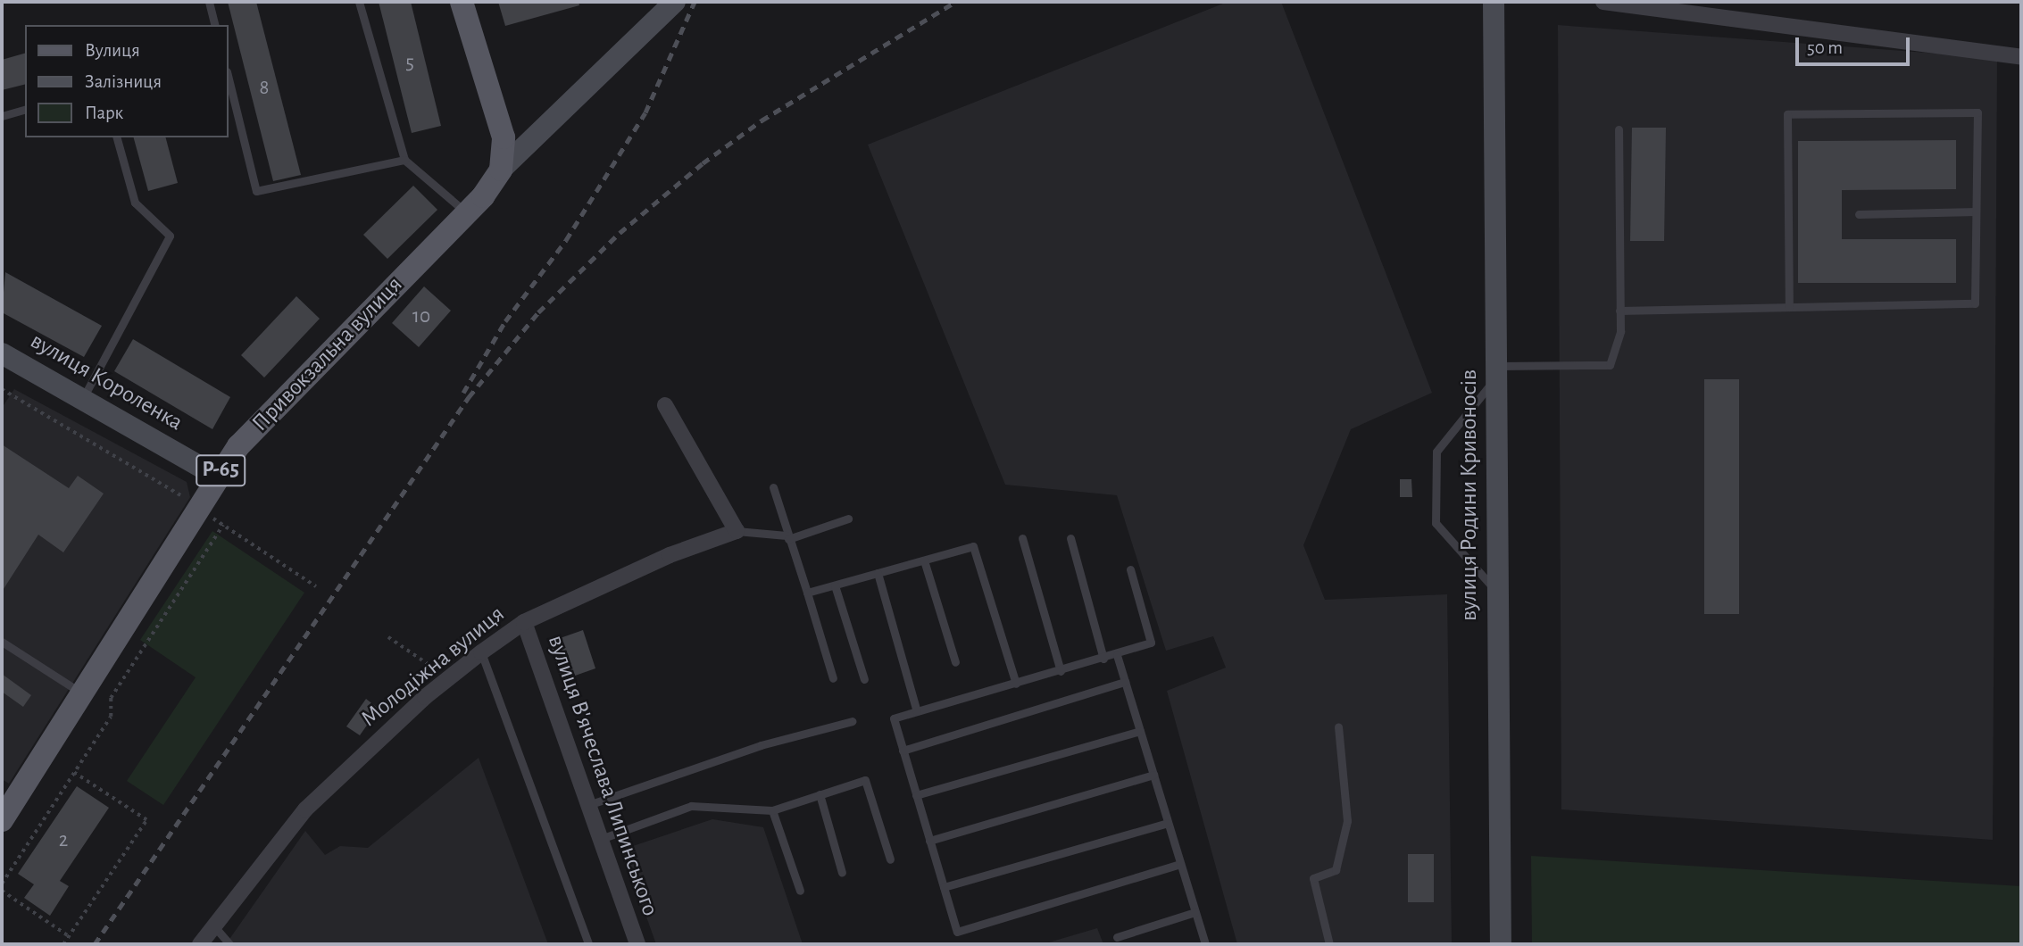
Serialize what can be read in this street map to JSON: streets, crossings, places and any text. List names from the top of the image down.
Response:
{
  "streets": {
    "main road": [
      "Привокзальна вулиця",
      "вулиця Короленка",
      "Р-65",
      "вулиця Родини Кривоносів"
    ],
    "street": ["Молодіжна вулиця", "вулиця В'ячеслава Липинського"]
  },
  "crossings": [
    ["Привокзальна вулиця", "вулиця Короленка"],
    ["Молодіжна вулиця", "вулиця В'ячеслава Липинського"]
  ],
  "house_numbers": [
    "5",
    "8",
    "10",
    "2"
  ],
  "legend": ["Вулиця", "Залізниця", "Парк"],
  "scale_bar": "50 m"
}
